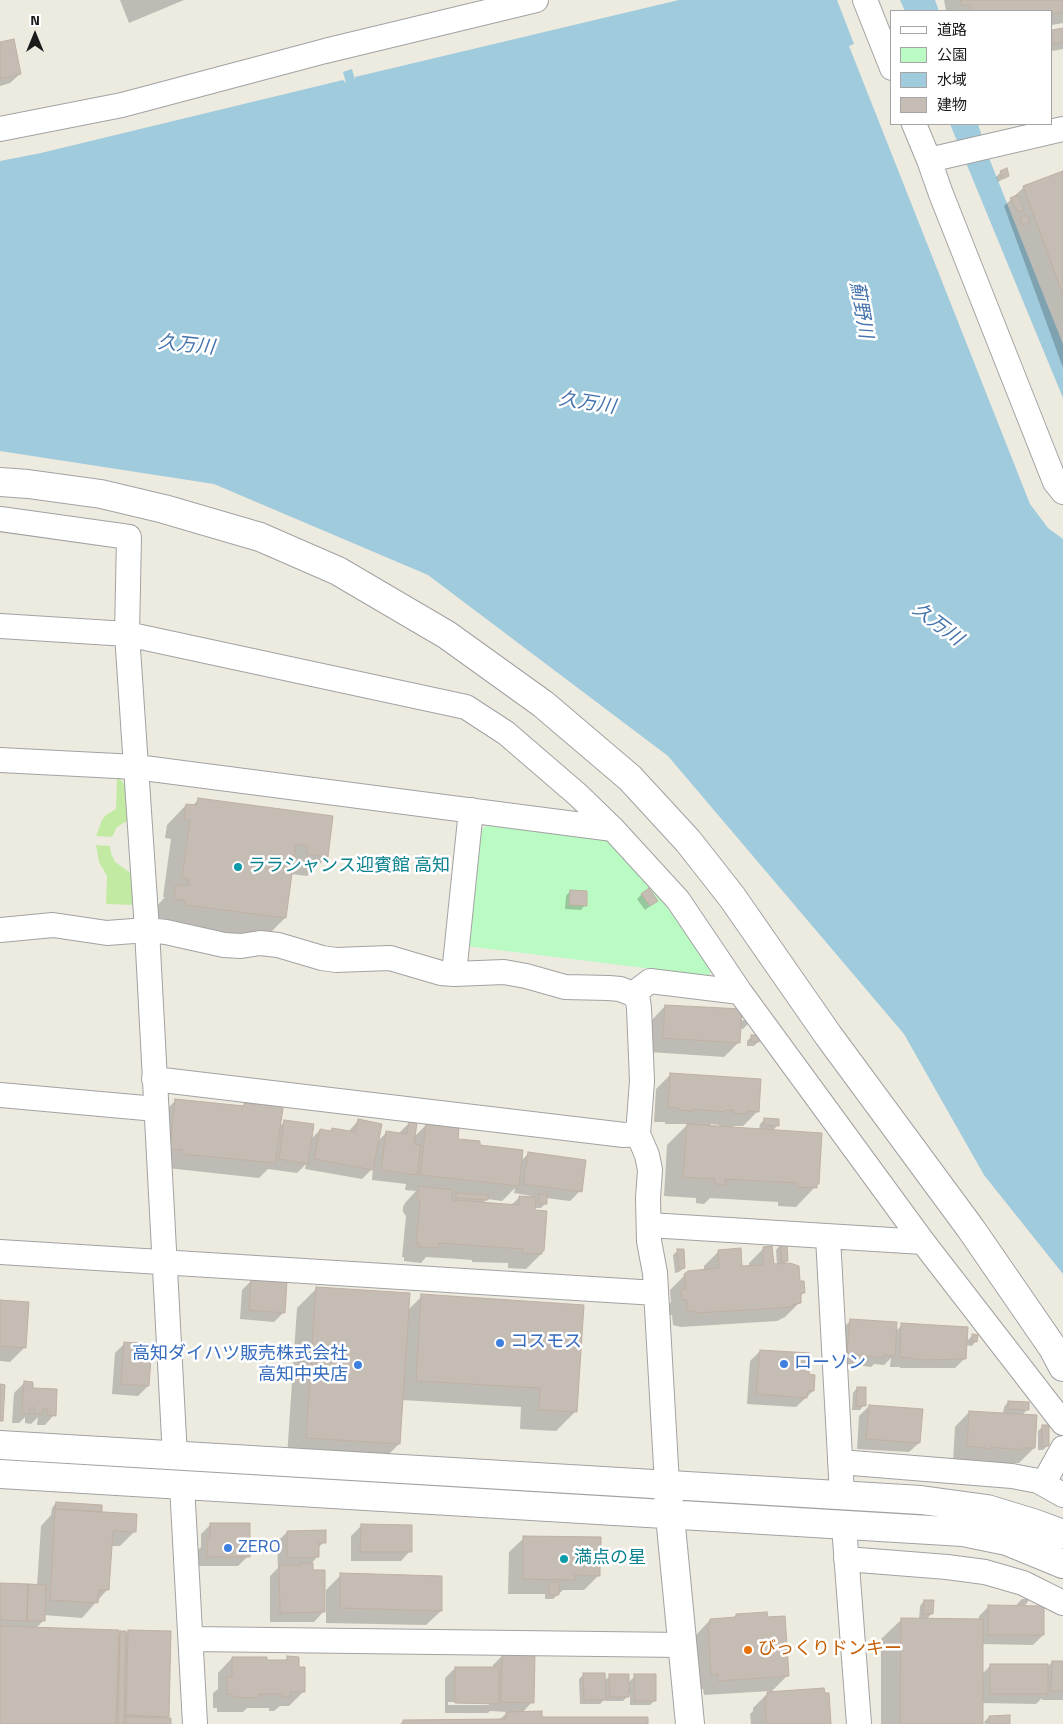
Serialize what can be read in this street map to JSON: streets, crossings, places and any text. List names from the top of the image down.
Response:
{
  "water": ["薊野川", "久万川"],
  "places": [
    "ララシャンス迎賓館 高知",
    "コスモス",
    "ローソン",
    "高知ダイハツ販売株式会社 高知中央店",
    "ZERO",
    "満点の星",
    "びっくりドンキー"
  ],
  "legend": [
    "道路",
    "公園",
    "水域",
    "建物"
  ],
  "north": "top"
}
